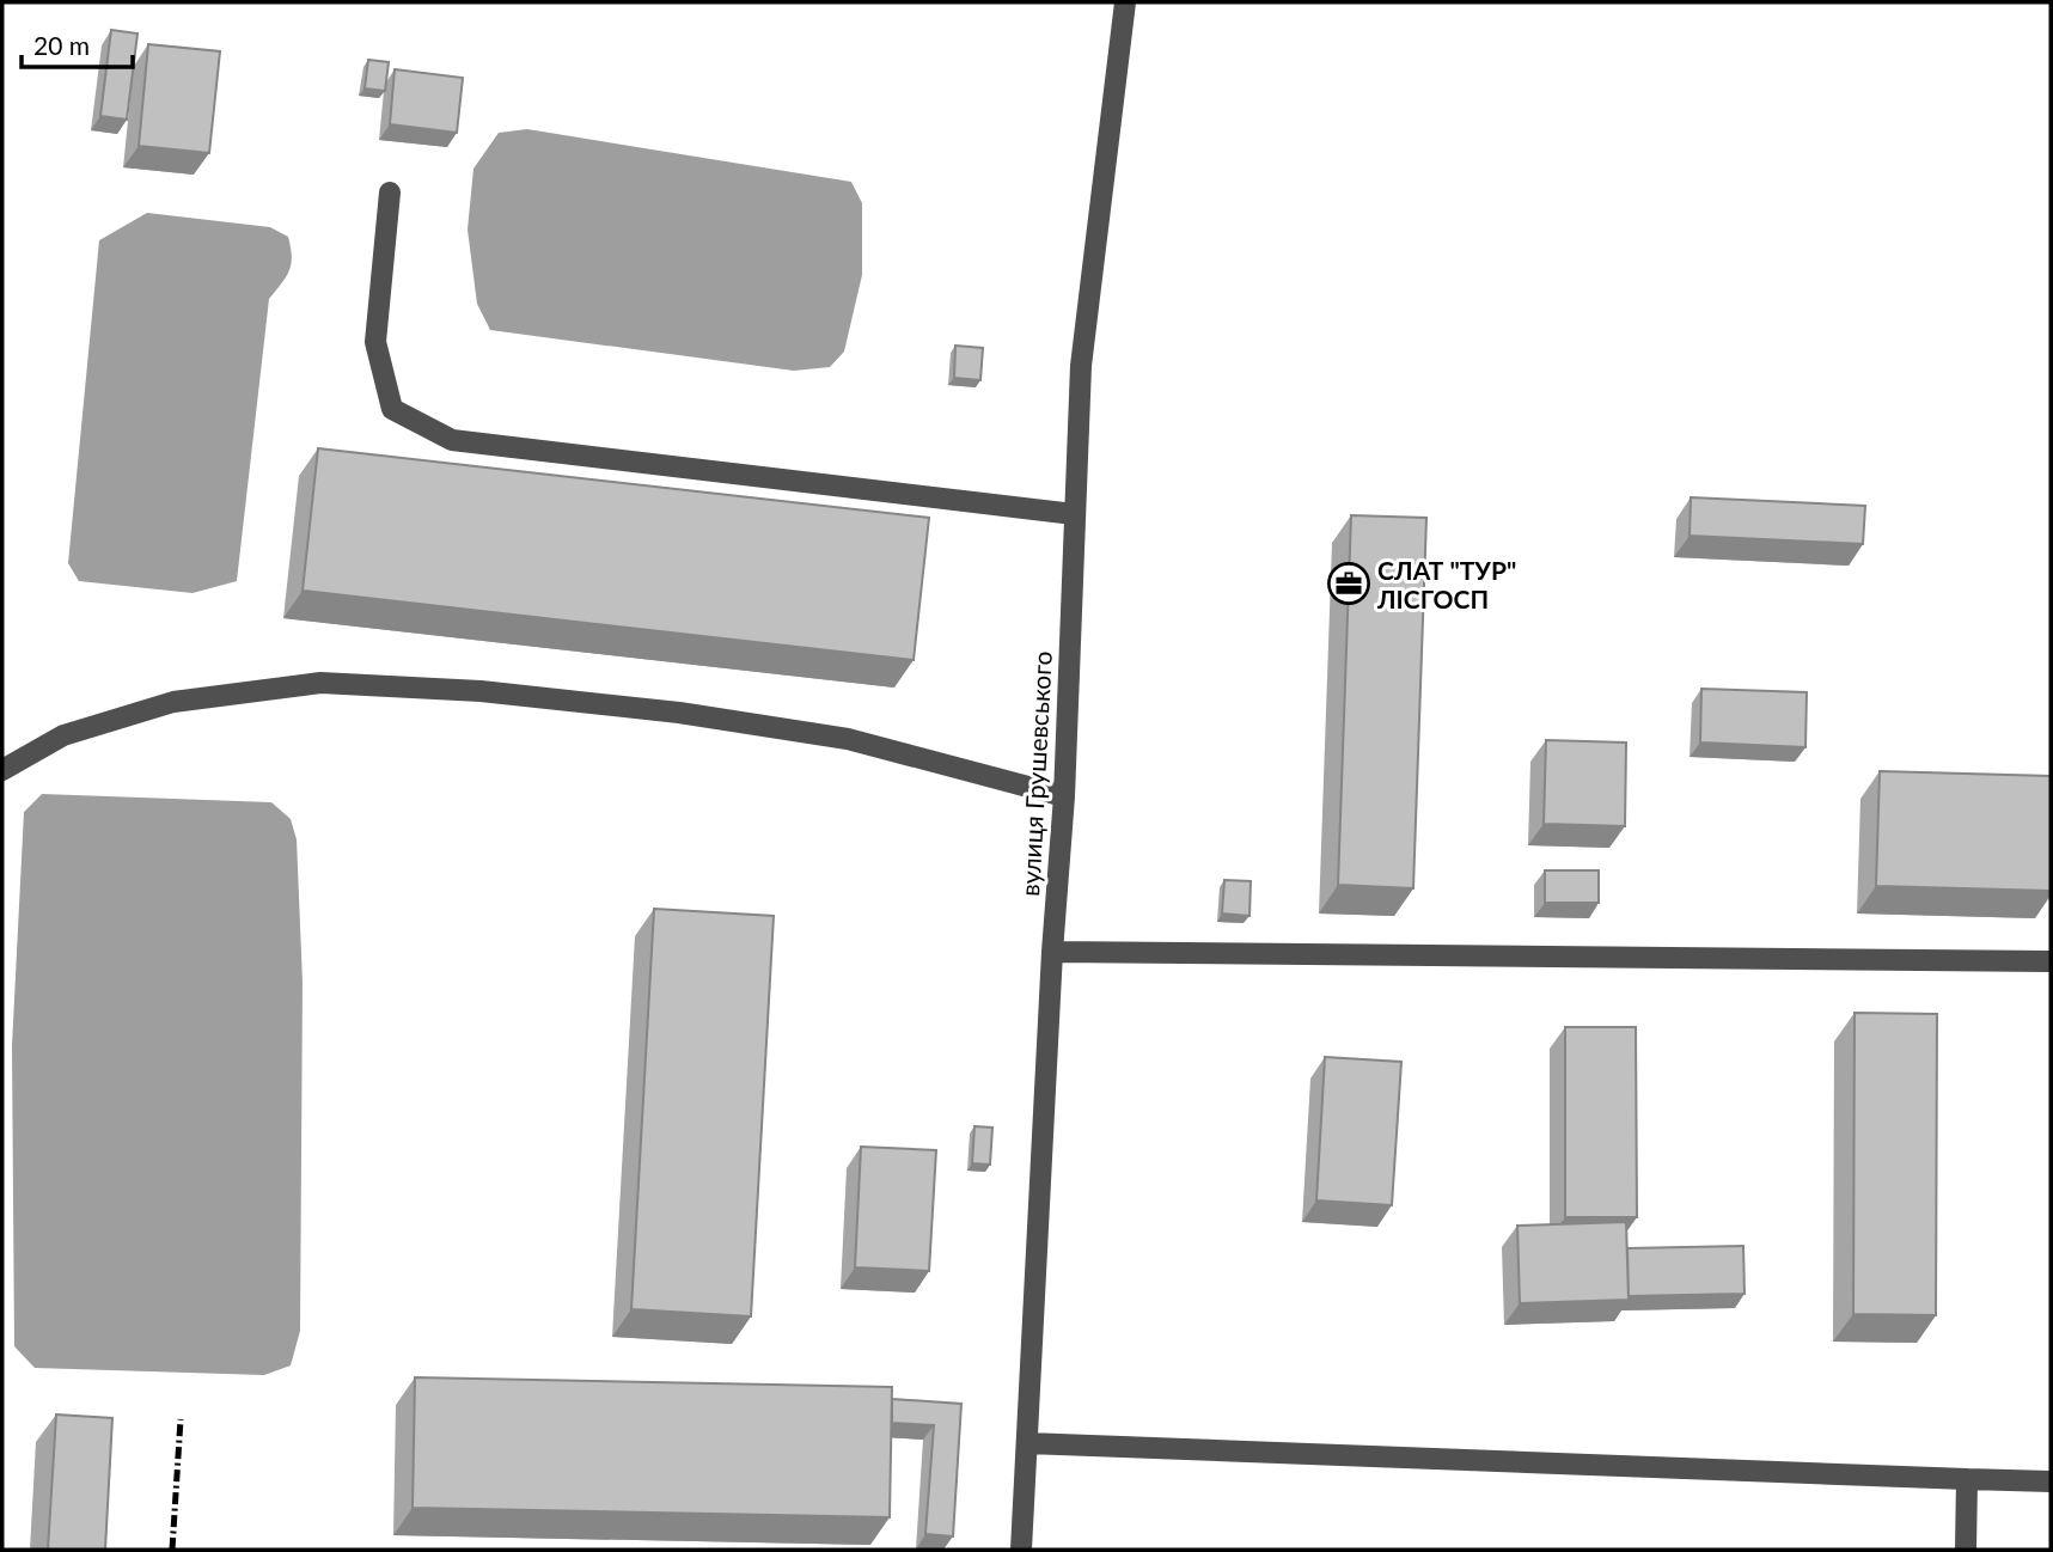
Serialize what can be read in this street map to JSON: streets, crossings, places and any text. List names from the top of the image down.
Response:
{
  "streets": {
    "street": ["вулиця Грушевського"]
  },
  "places": {
    "office": ["СЛАТ \"ТУР\" ЛІСГОСП"]
  },
  "scale_bar": "20 m"
}
